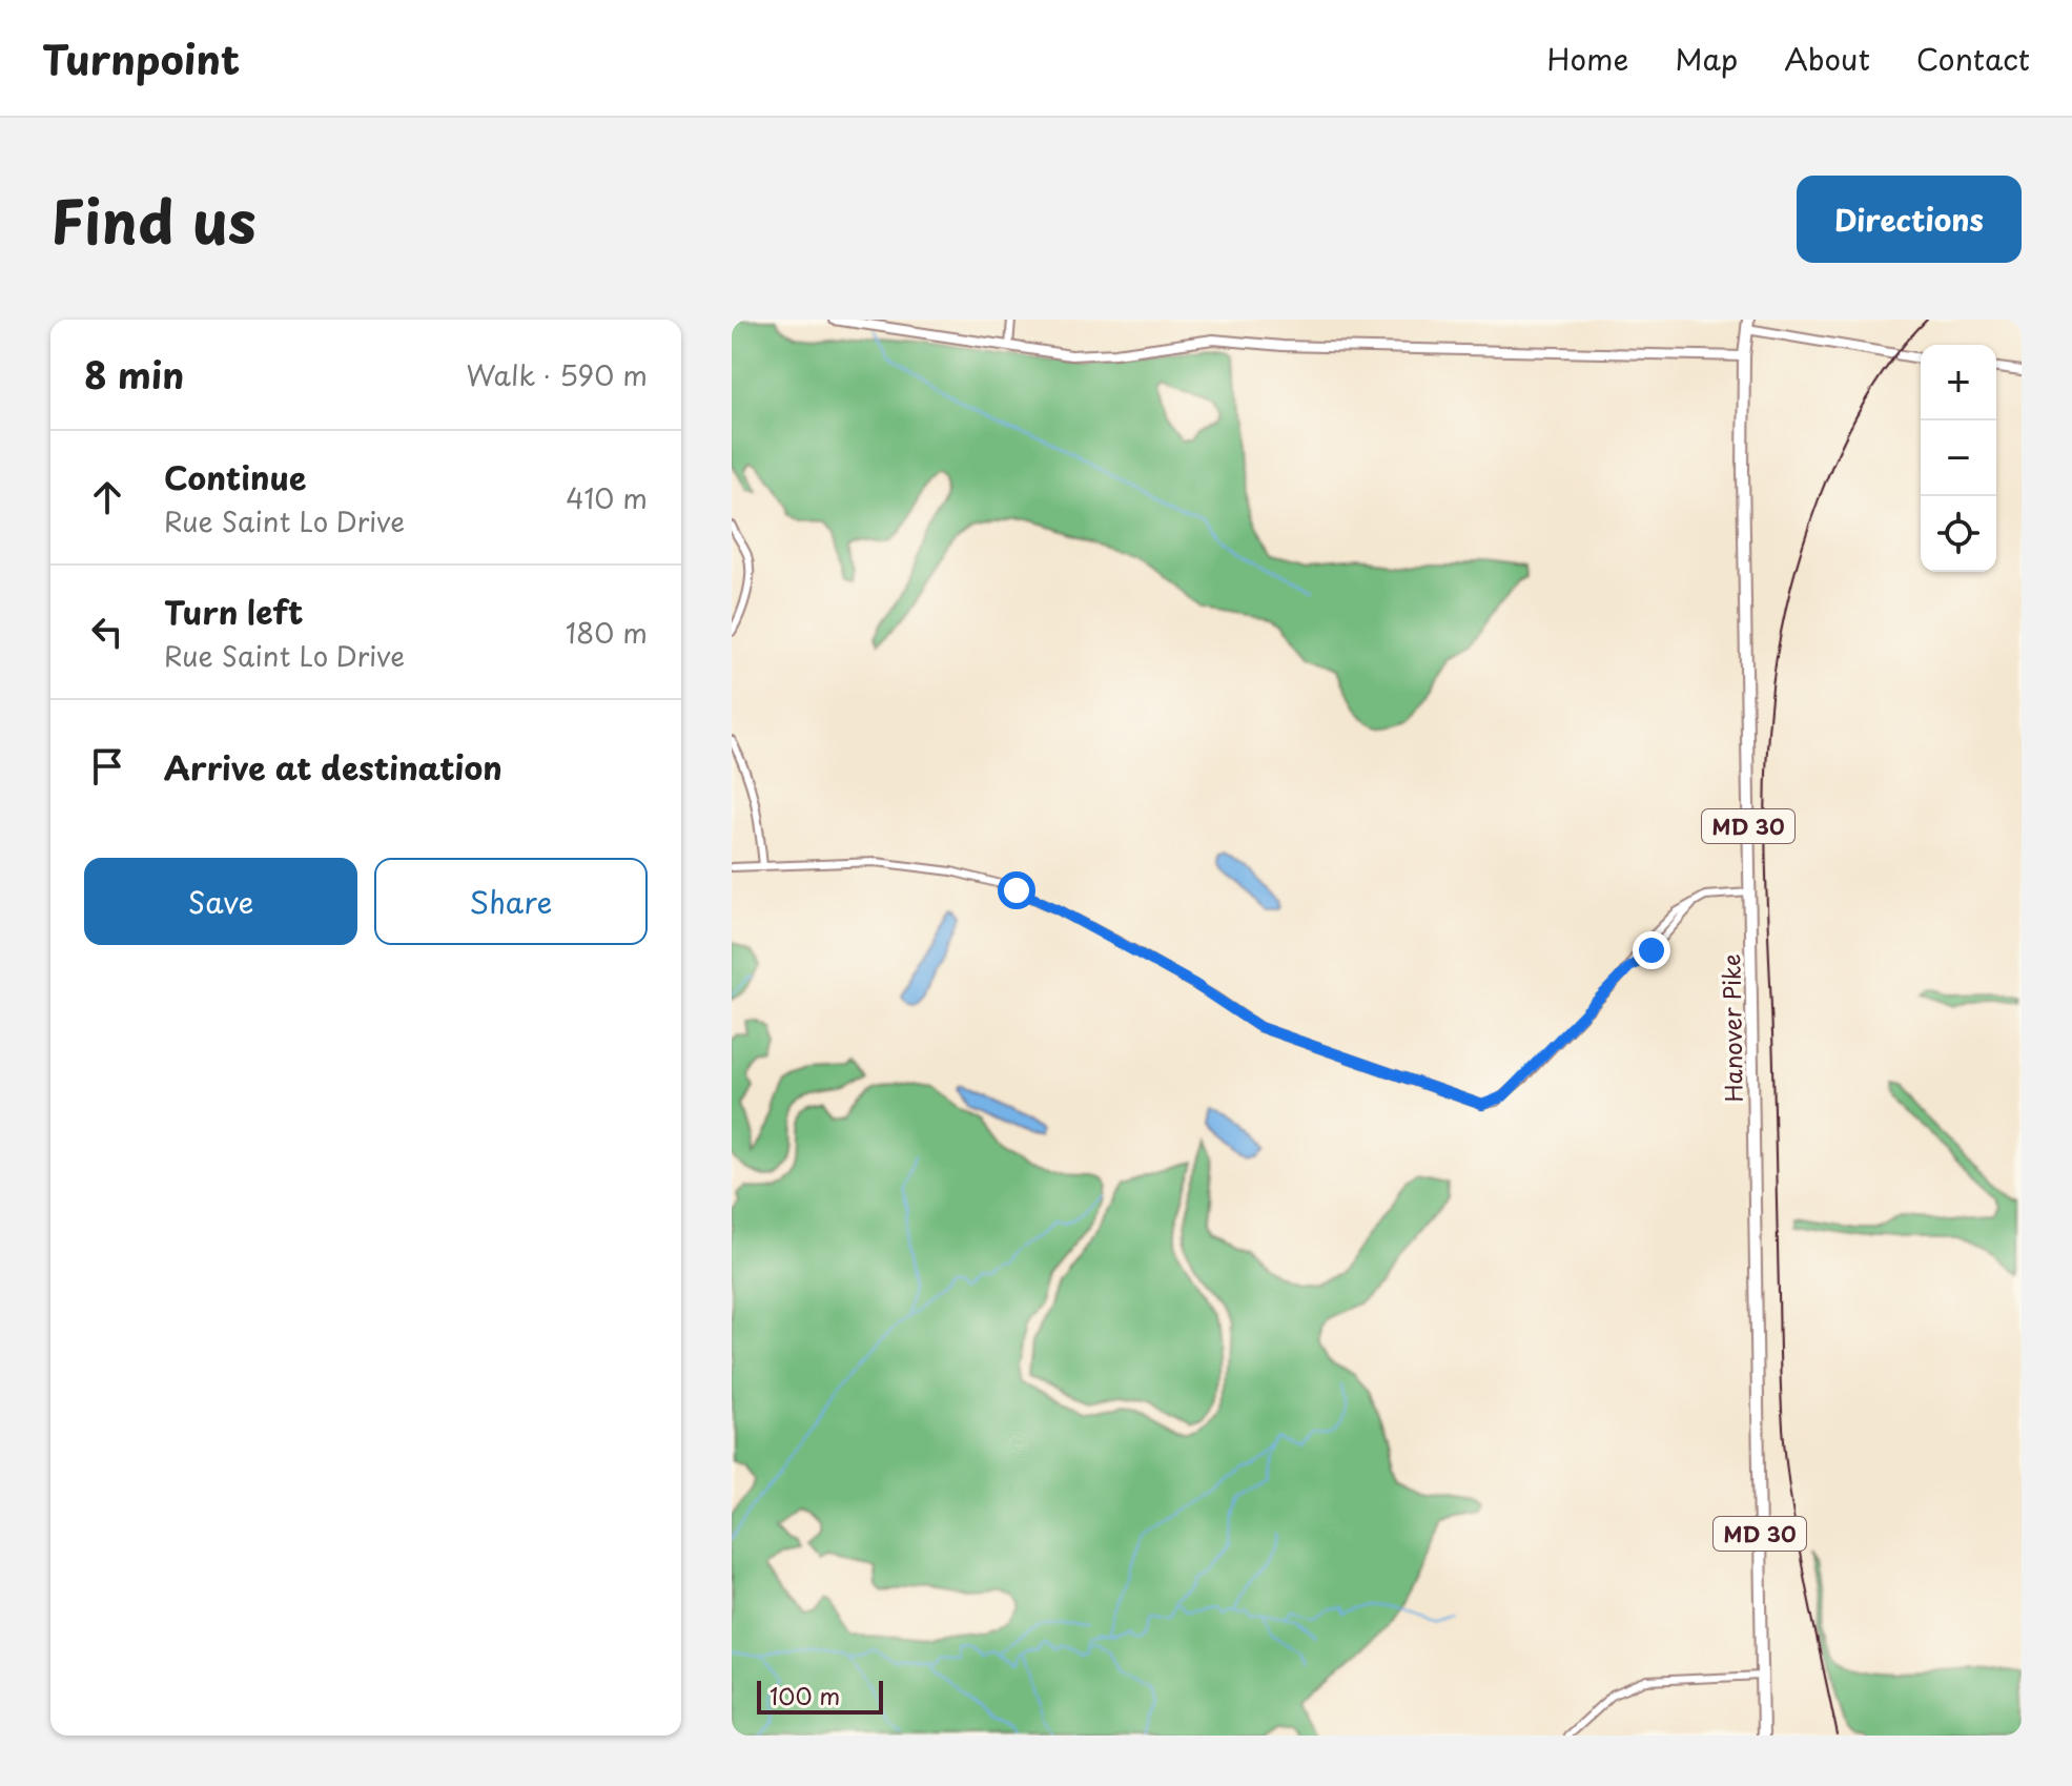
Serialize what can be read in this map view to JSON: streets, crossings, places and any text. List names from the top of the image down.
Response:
{
  "streets": {
    "highway": ["MD 30", "Hanover Pike"]
  },
  "scale_bar": "100 m",
  "page": {
    "header": "Turnpoint",
    "nav": [
      "Home",
      "Map",
      "About",
      "Contact"
    ],
    "title": "Find us",
    "buttons": [
      "Directions",
      ["Save", "Share"]
    ],
    "heading": ["8 min", "Walk · 590 m"],
    "map_buttons": ["+", "−"],
    "list": [
      ["Continue", "Rue Saint Lo Drive", "410 m"],
      ["Turn left", "Rue Saint Lo Drive", "180 m"],
      "Arrive at destination"
    ],
    "scale": "100 m"
  }
}
